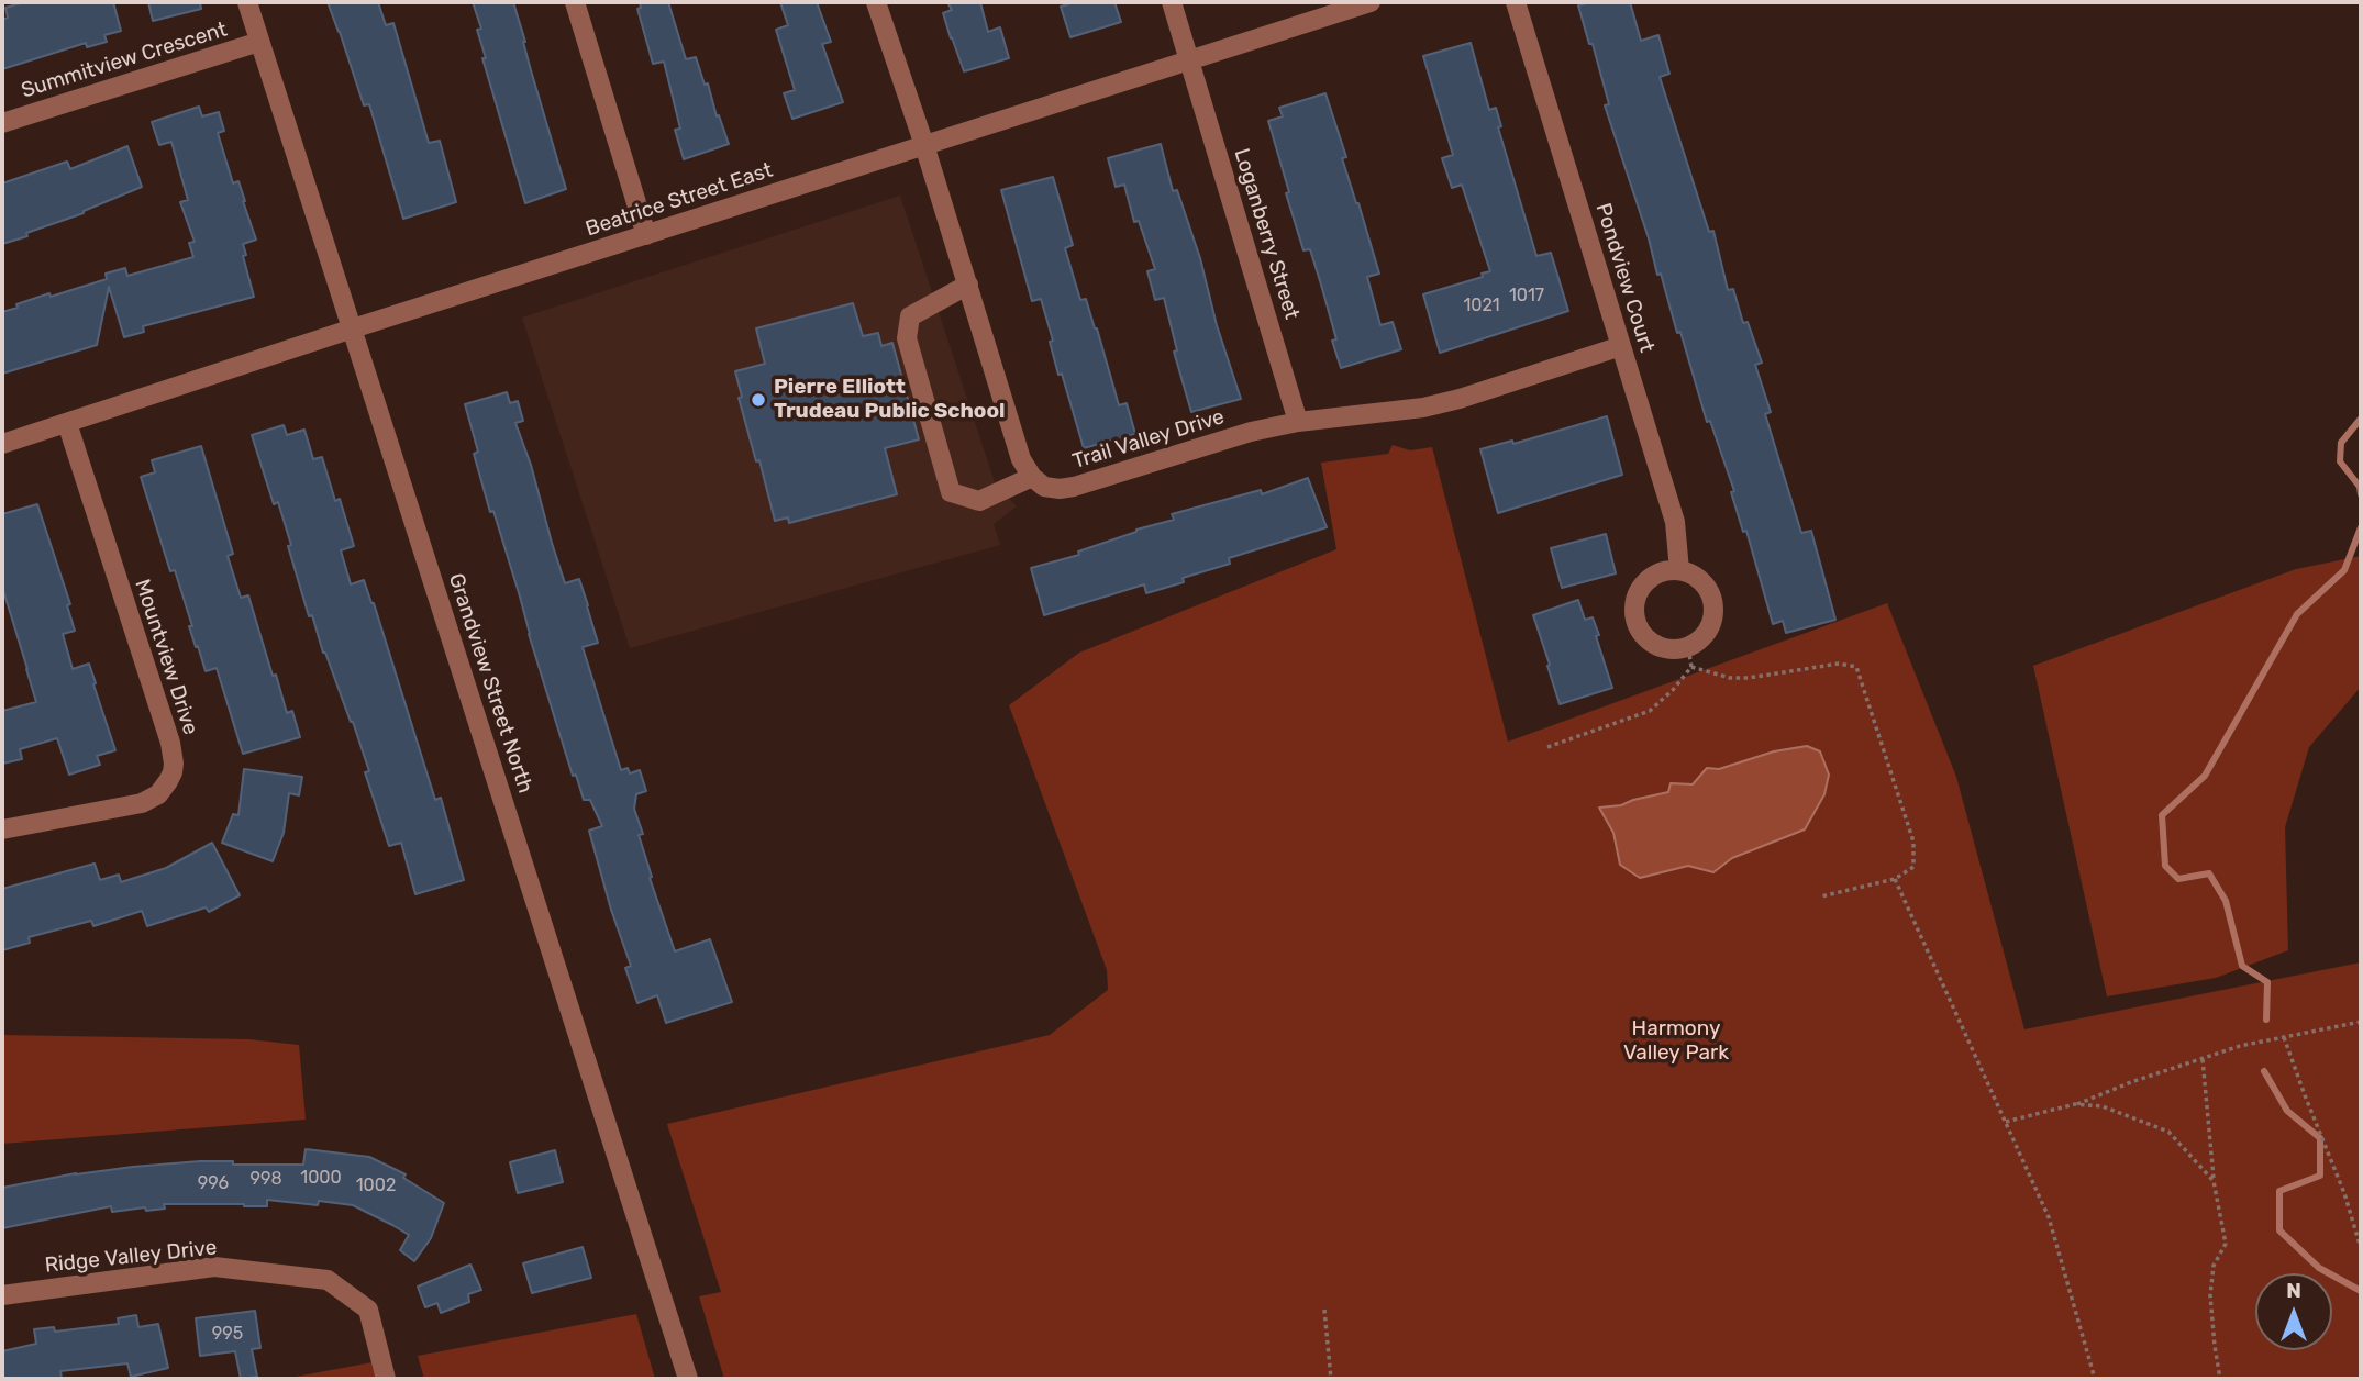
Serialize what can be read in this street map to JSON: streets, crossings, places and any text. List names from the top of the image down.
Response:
{
  "streets": {
    "street": [
      "Summitview Crescent",
      "Beatrice Street East",
      "Loganberry Street",
      "Pondview Court",
      "Trail Valley Drive",
      "Mountview Drive",
      "Grandview Street North",
      "Ridge Valley Drive"
    ]
  },
  "crossings": [
    ["Summitview Crescent", "Grandview Street North"],
    ["Beatrice Street East", "Loganberry Street"],
    ["Beatrice Street East", "Mountview Drive"],
    ["Beatrice Street East", "Grandview Street North"],
    ["Loganberry Street", "Trail Valley Drive"],
    ["Pondview Court", "Trail Valley Drive"]
  ],
  "parks": ["Harmony Valley Park"],
  "places": ["Pierre Elliott Trudeau Public School"],
  "house_numbers": [
    "1017",
    "1021",
    "1000",
    "998",
    "996",
    "1002",
    "995"
  ],
  "north": "top"
}
